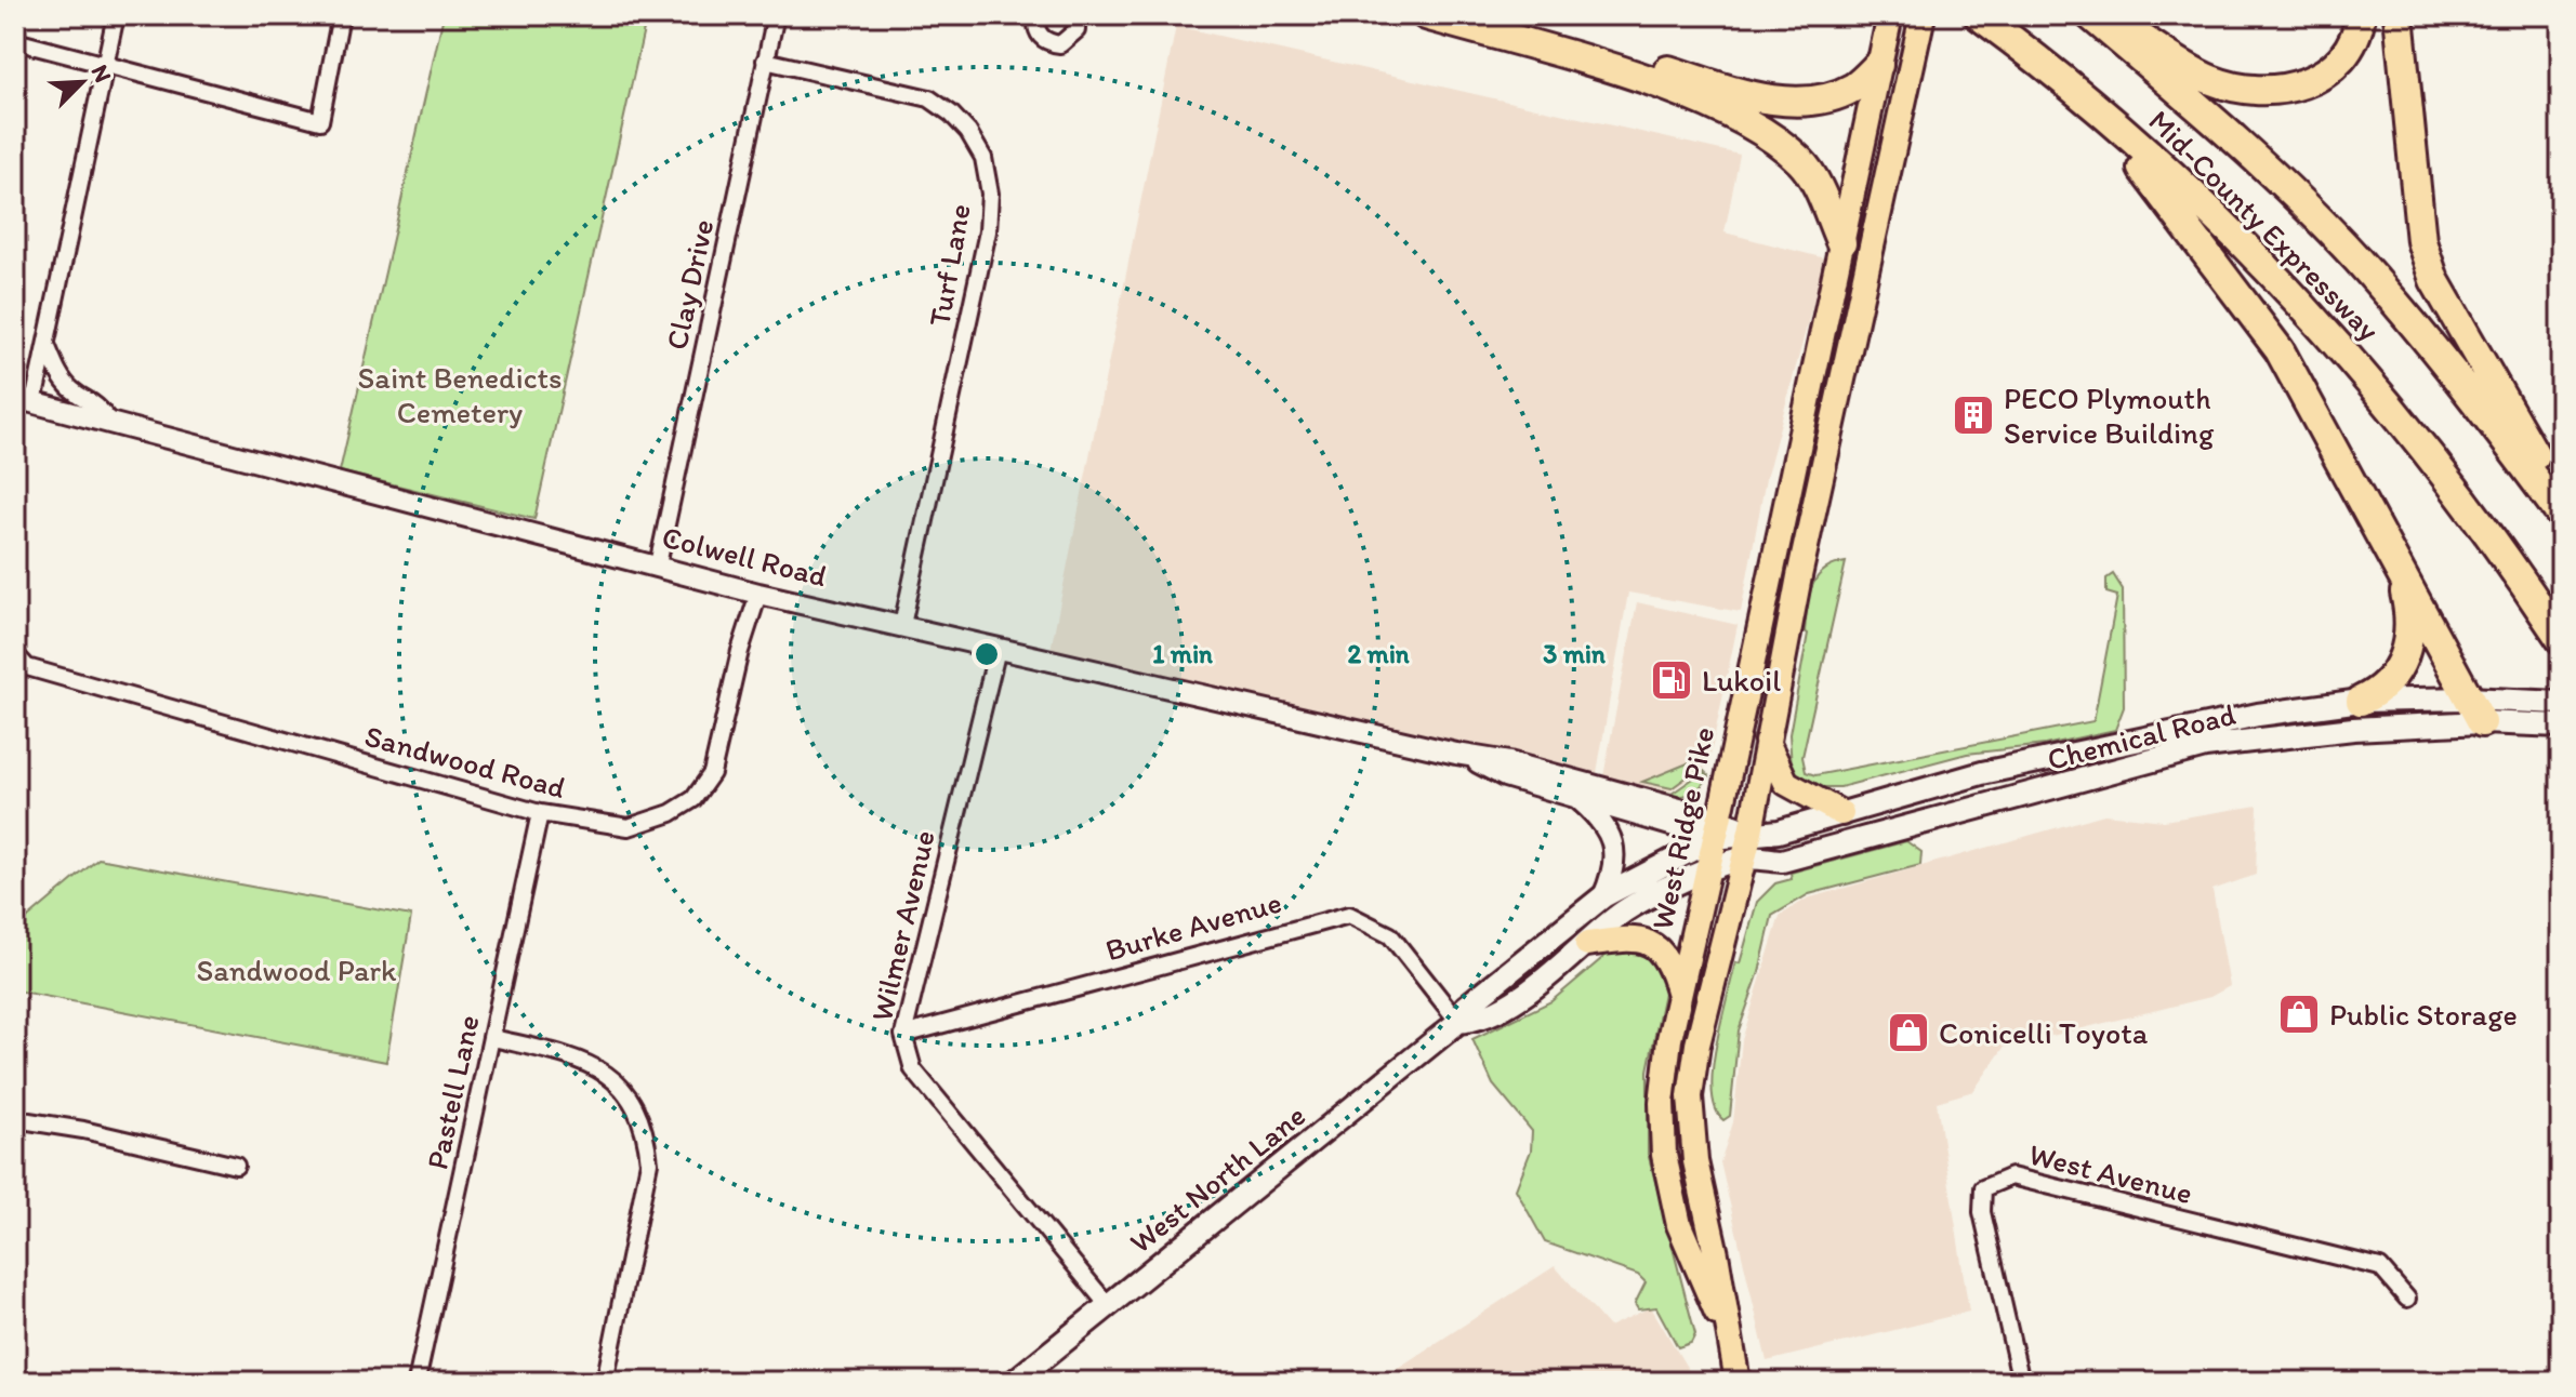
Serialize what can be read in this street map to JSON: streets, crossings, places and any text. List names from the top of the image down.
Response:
{
  "streets": {
    "highway": ["Mid-County Expressway"],
    "main road": ["Chemical Road", "West Ridge Pike", "West North Lane"],
    "street": [
      "Turf Lane",
      "Clay Drive",
      "Colwell Road",
      "Sandwood Road",
      "Wilmer Avenue",
      "Burke Avenue",
      "Pastell Lane",
      "West Avenue"
    ]
  },
  "crossings": [
    ["Turf Lane", "Clay Drive"],
    ["Turf Lane", "Colwell Road"],
    ["Clay Drive", "Colwell Road"],
    ["Colwell Road", "Sandwood Road"],
    ["Colwell Road", "West Ridge Pike"],
    ["Colwell Road", "Wilmer Avenue"],
    ["Colwell Road", "West North Lane"],
    ["Chemical Road", "West Ridge Pike"],
    ["Chemical Road", "West North Lane"],
    ["Sandwood Road", "Pastell Lane"],
    ["West Ridge Pike", "West North Lane"],
    ["Wilmer Avenue", "Burke Avenue"],
    ["Wilmer Avenue", "West North Lane"],
    ["Burke Avenue", "West North Lane"]
  ],
  "parks": ["Saint Benedicts Cemetery", "Sandwood Park"],
  "places": {
    "building": ["PECO Plymouth Service Building"],
    "fuel station": ["Lukoil"],
    "shop": ["Public Storage", "Conicelli Toyota"]
  },
  "north": "top right",
  "rings": ["1 min", "2 min", "3 min"]
}
